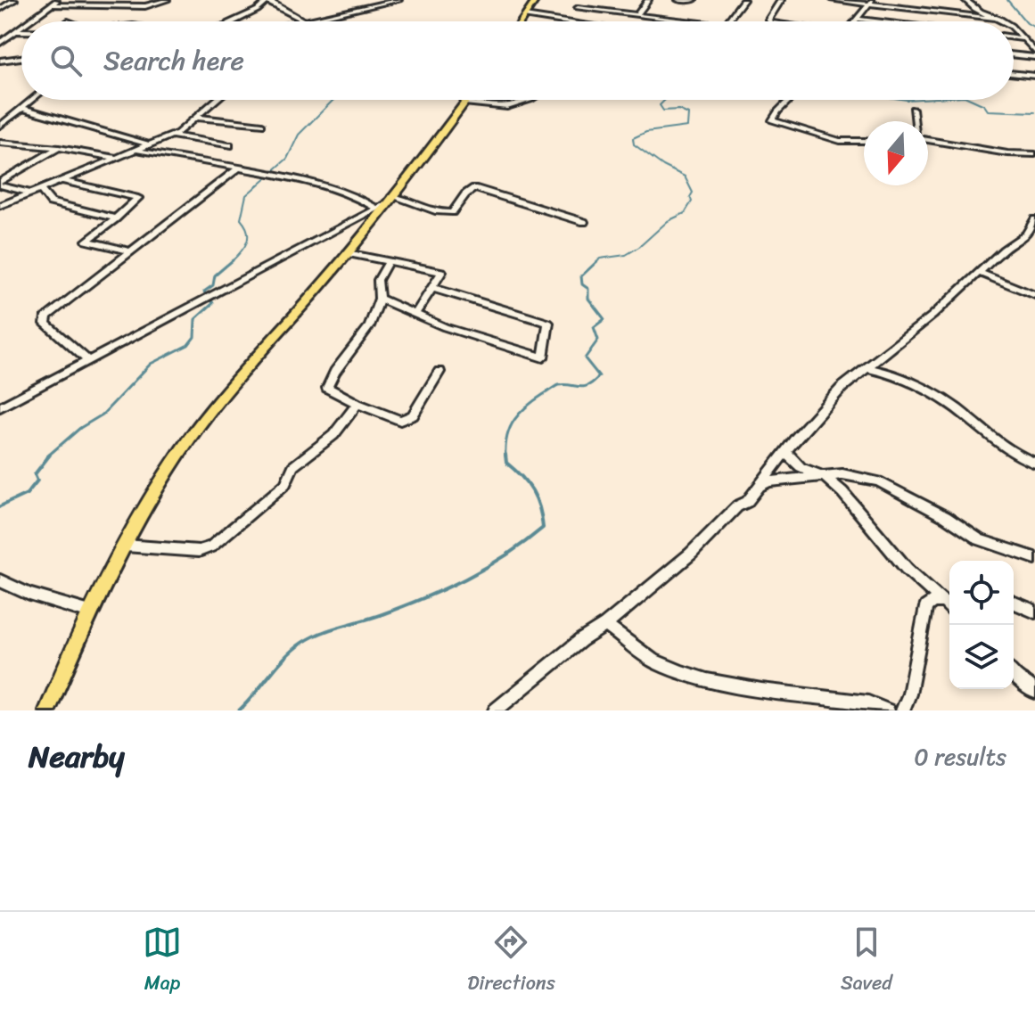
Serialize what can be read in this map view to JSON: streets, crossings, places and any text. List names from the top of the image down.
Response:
{
  "north": "bottom",
  "page": {
    "search": "Search here",
    "heading": ["Nearby", "0 results"],
    "nav": ["Map", "Directions", "Saved"]
  }
}
